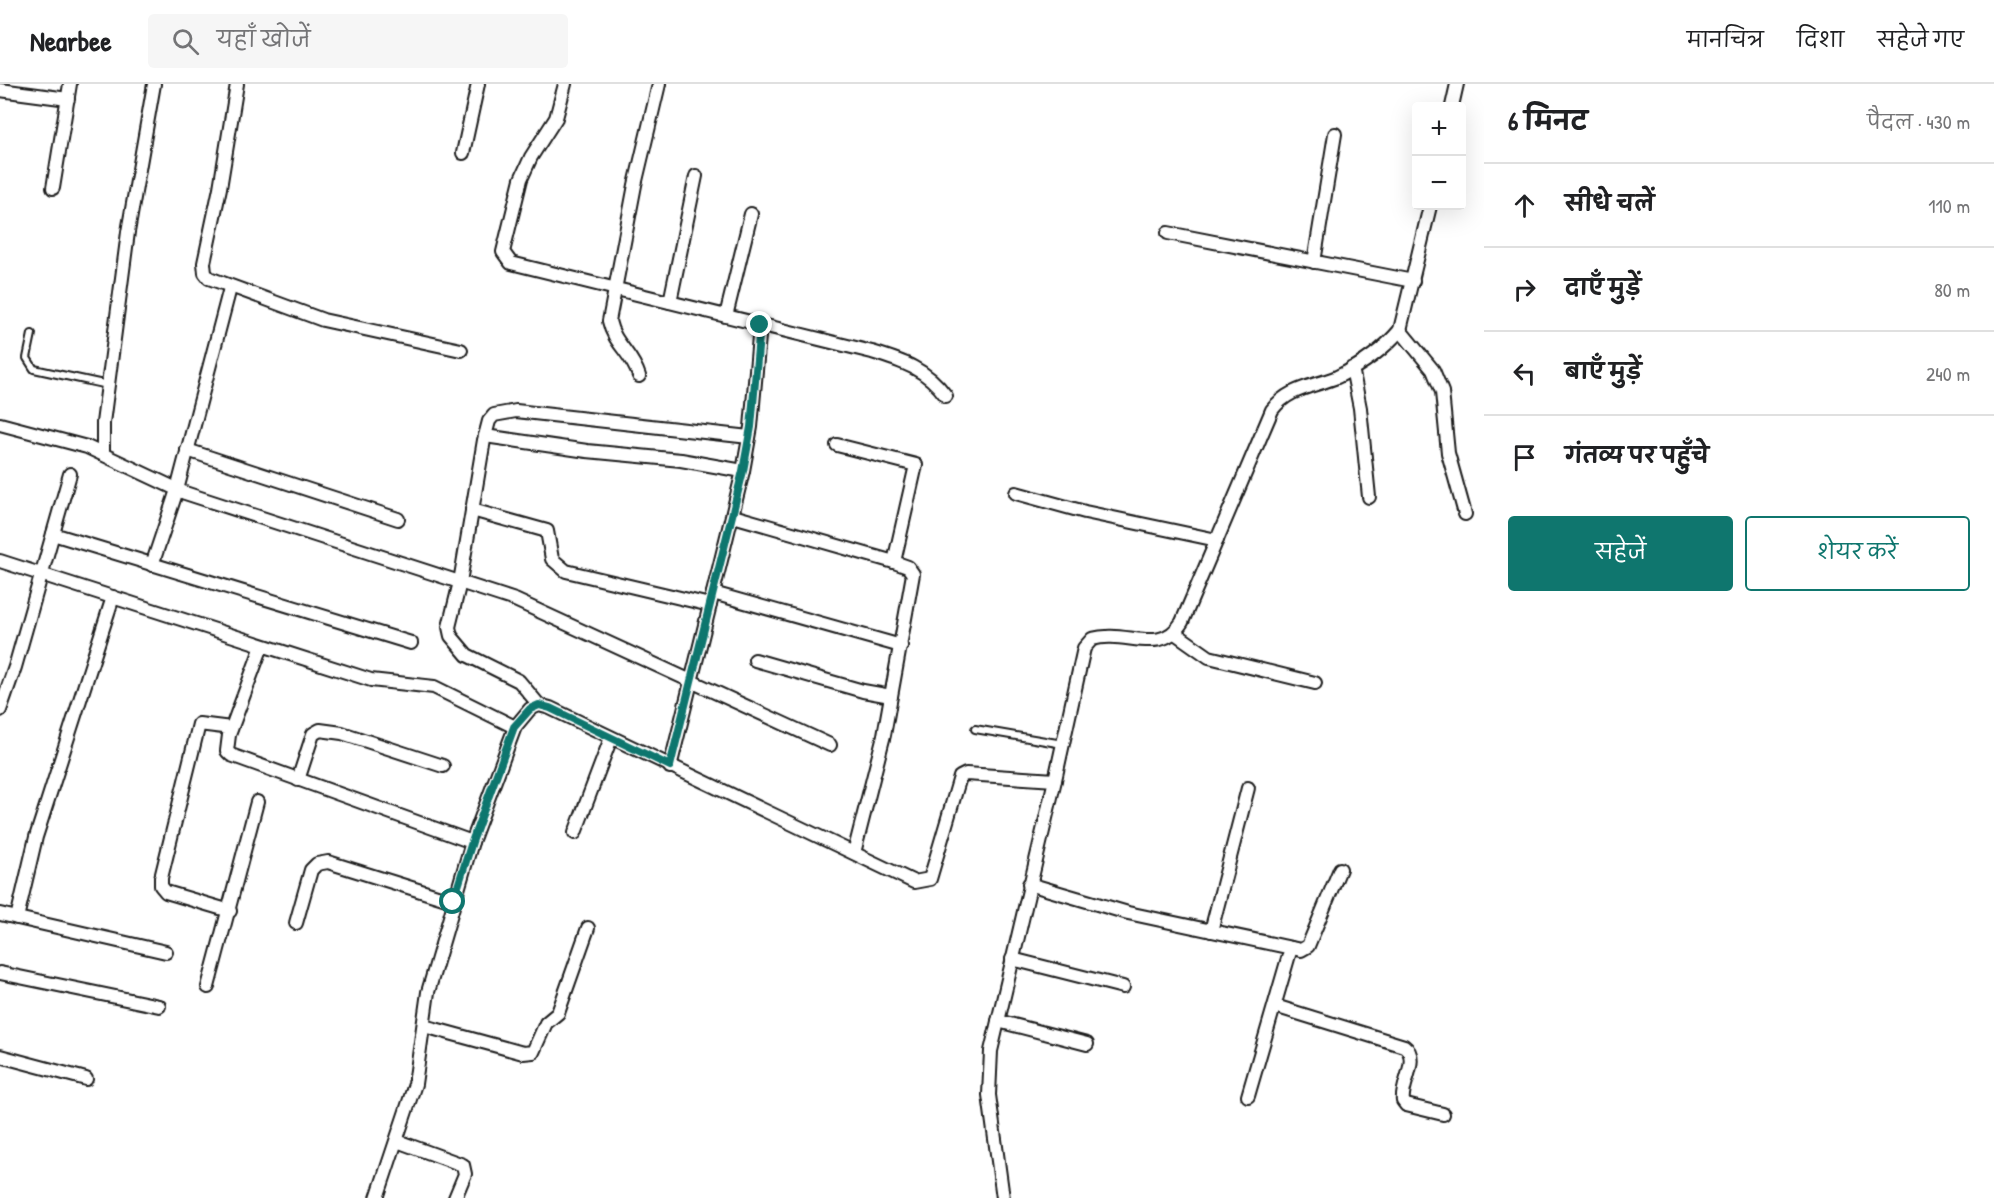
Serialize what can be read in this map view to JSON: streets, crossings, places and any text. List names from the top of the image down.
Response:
{
  "page": {
    "header": "Nearbee",
    "search": "यहाँ खोजें",
    "nav": ["मानचित्र", "दिशा", "सहेजे गए"],
    "heading": ["6 मिनट", "पैदल · 430 m"],
    "map_buttons": ["+", "−"],
    "list": [
      ["सीधे चलें", "110 m"],
      ["दाएँ मुड़ें", "80 m"],
      ["बाएँ मुड़ें", "240 m"],
      "गंतव्य पर पहुँचे"
    ],
    "buttons": ["सहेजें", "शेयर करें"]
  }
}
